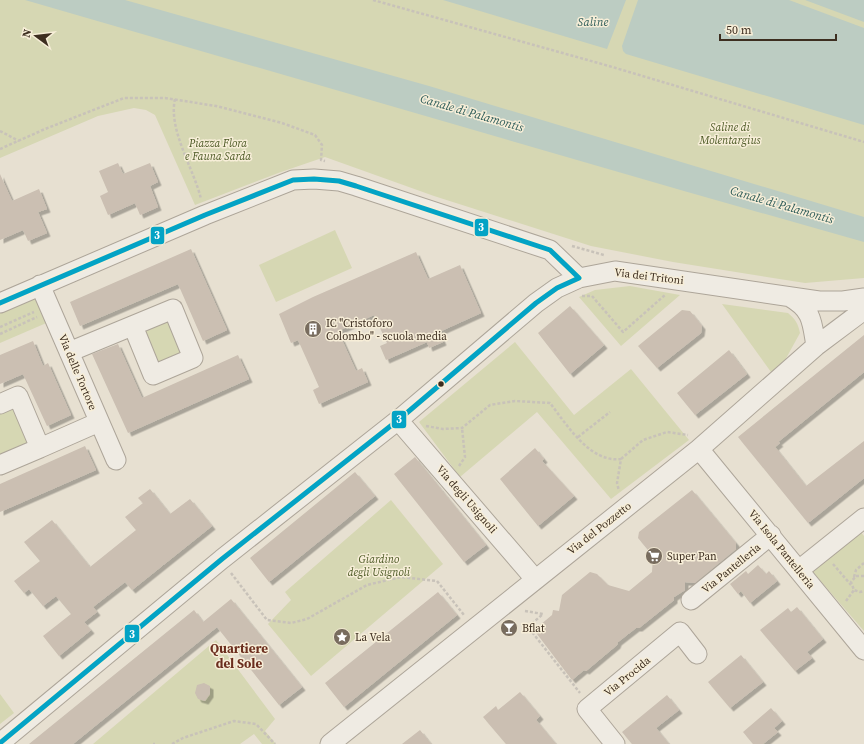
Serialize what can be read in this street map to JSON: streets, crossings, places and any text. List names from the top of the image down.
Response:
{
  "streets": {
    "street": [
      "Via dei Tritoni",
      "Via delle Tortore",
      "Via degli Usignoli",
      "Via del Pozzetto",
      "Via Isola Pantelleria",
      "Via Pantelleria",
      "Via Procida"
    ]
  },
  "crossings": [
    ["Via dei Tritoni", "Via degli Usignoli"],
    ["Via degli Usignoli", "Via del Pozzetto"],
    ["Via del Pozzetto", "Via Isola Pantelleria"],
    ["Via Isola Pantelleria", "Via Pantelleria"]
  ],
  "districts": ["Quartiere del Sole"],
  "water": ["Saline", "Canale di Palamontis"],
  "parks": ["Saline di Molentargius", "Piazza Flora e Fauna Sarda", "Giardino degli Usignoli"],
  "places": {
    "building": ["IC \"Cristoforo Colombo\" - scuola media"],
    "supermarket": ["Super Pan"],
    "bar": ["Bflat"],
    "place": ["La Vela"]
  },
  "lines": ["transit line 3"],
  "scale_bar": "50 m",
  "north": "left"
}
